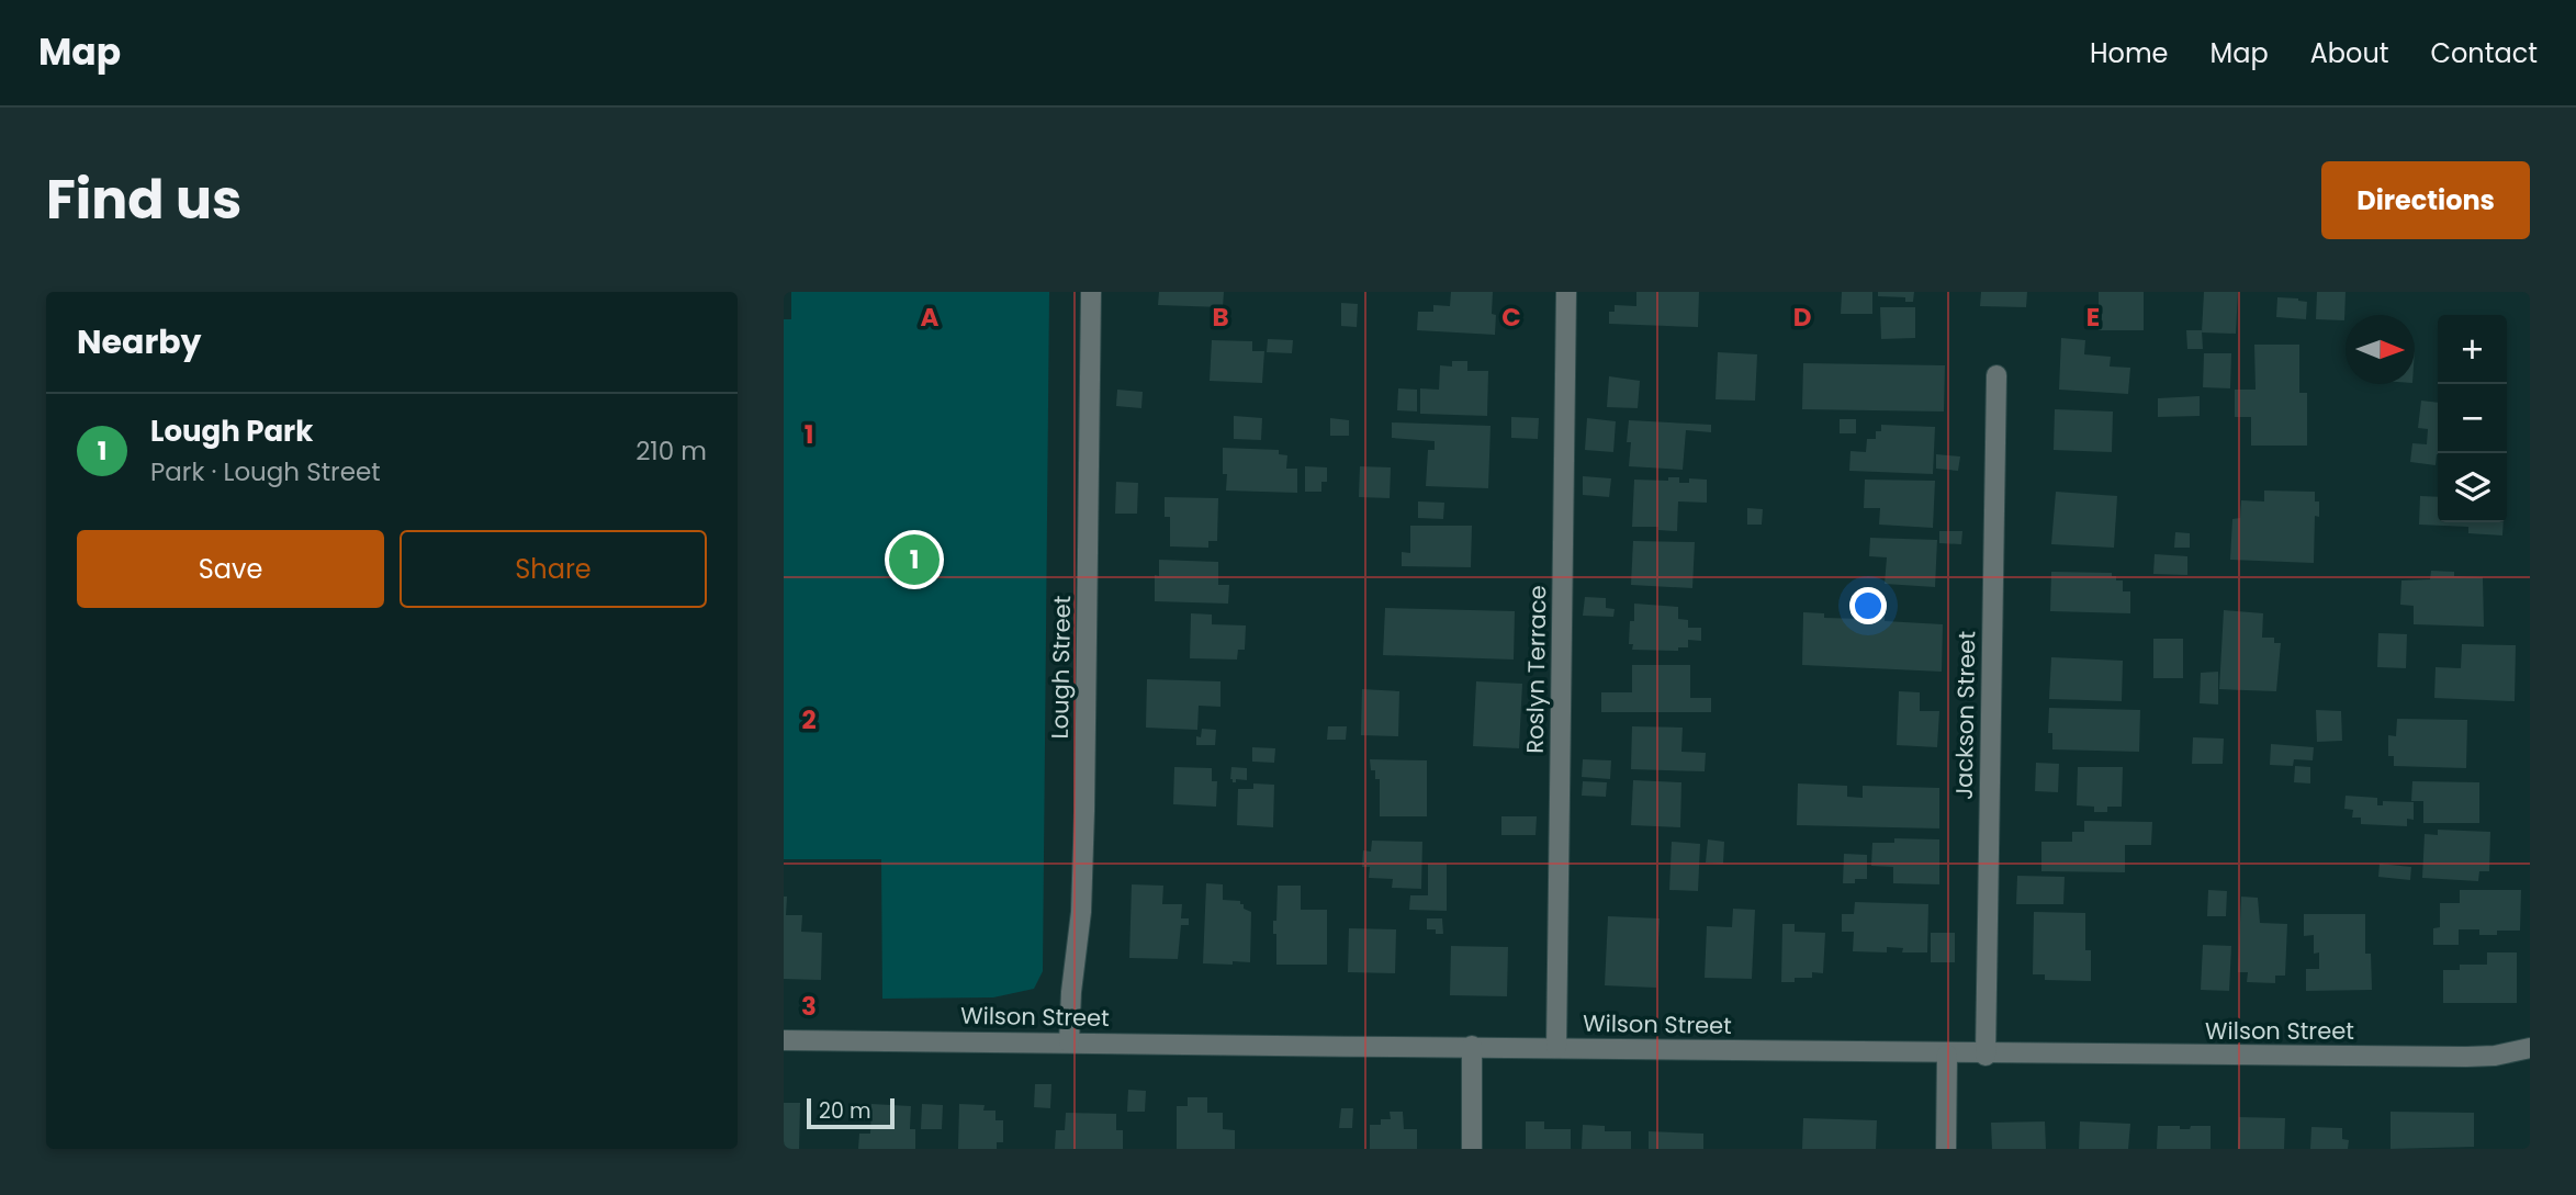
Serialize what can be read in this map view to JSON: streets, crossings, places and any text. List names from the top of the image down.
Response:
{
  "streets": {
    "street": [
      "Lough Street",
      "Roslyn Terrace",
      "Jackson Street",
      "Wilson Street"
    ]
  },
  "crossings": [
    ["Lough Street", "Wilson Street"],
    ["Roslyn Terrace", "Wilson Street"],
    ["Jackson Street", "Wilson Street"]
  ],
  "scale_bar": "20 m",
  "north": "right",
  "page": {
    "header": "Map",
    "nav": [
      "Home",
      "Map",
      "About",
      "Contact"
    ],
    "title": "Find us",
    "buttons": [
      "Directions",
      ["Save", "Share"]
    ],
    "heading": "Nearby",
    "map_buttons": ["+", "−"],
    "list": [
      {
        "mark": "1",
        "name": "Lough Park",
        "note": "Park · Lough Street",
        "value": "210 m"
      }
    ],
    "pins": "1",
    "scale": "20 m"
  },
  "grid": {
    "columns": [
      "A",
      "B",
      "C",
      "D",
      "E"
    ],
    "rows": ["1", "2", "3"]
  }
}
